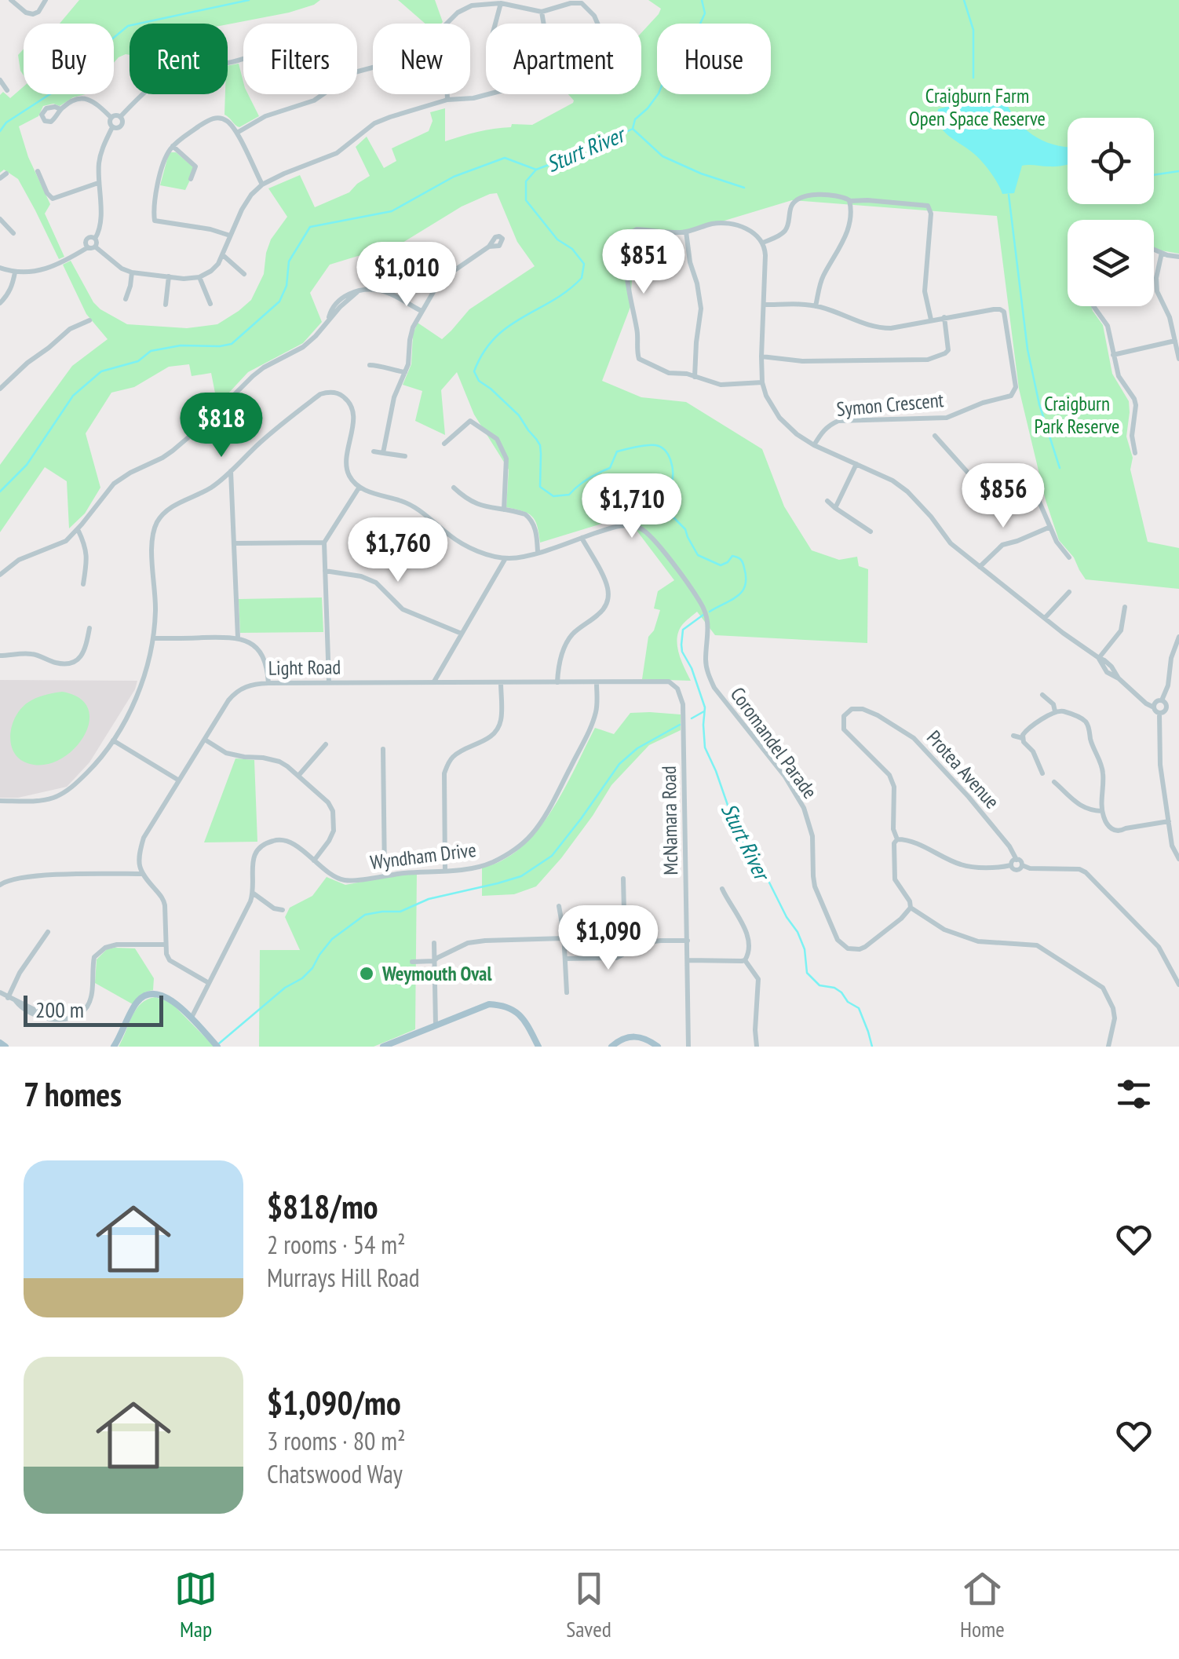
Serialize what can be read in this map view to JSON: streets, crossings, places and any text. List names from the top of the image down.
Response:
{
  "streets": {
    "street": [
      "Symon Crescent",
      "Light Road",
      "Coromandel Parade",
      "Protea Avenue",
      "McNamara Road",
      "Wyndham Drive"
    ]
  },
  "crossings": [
    ["Light Road", "McNamara Road"],
    ["Light Road", "Wyndham Drive"]
  ],
  "water": ["Sturt River"],
  "parks": ["Craigburn Farm Open Space Reserve", "Craigburn Park Reserve"],
  "places": ["Weymouth Oval"],
  "scale_bar": "200 m",
  "page": {
    "chip": [
      "Buy",
      "Rent",
      "Filters",
      "New",
      "Apartment",
      "House"
    ],
    "price": [
      "$851",
      "$1,010",
      "$818",
      "$856",
      "$1,710",
      "$1,760",
      "$1,090"
    ],
    "scale": "200 m",
    "heading": "7 homes",
    "list": [
      {
        "name": "$818/mo",
        "note": "2 rooms · 54 m² · Murrays Hill Road"
      },
      {
        "name": "$1,090/mo",
        "note": "3 rooms · 80 m² · Chatswood Way"
      }
    ],
    "tabs": ["Map", "Saved", "Home"]
  }
}
